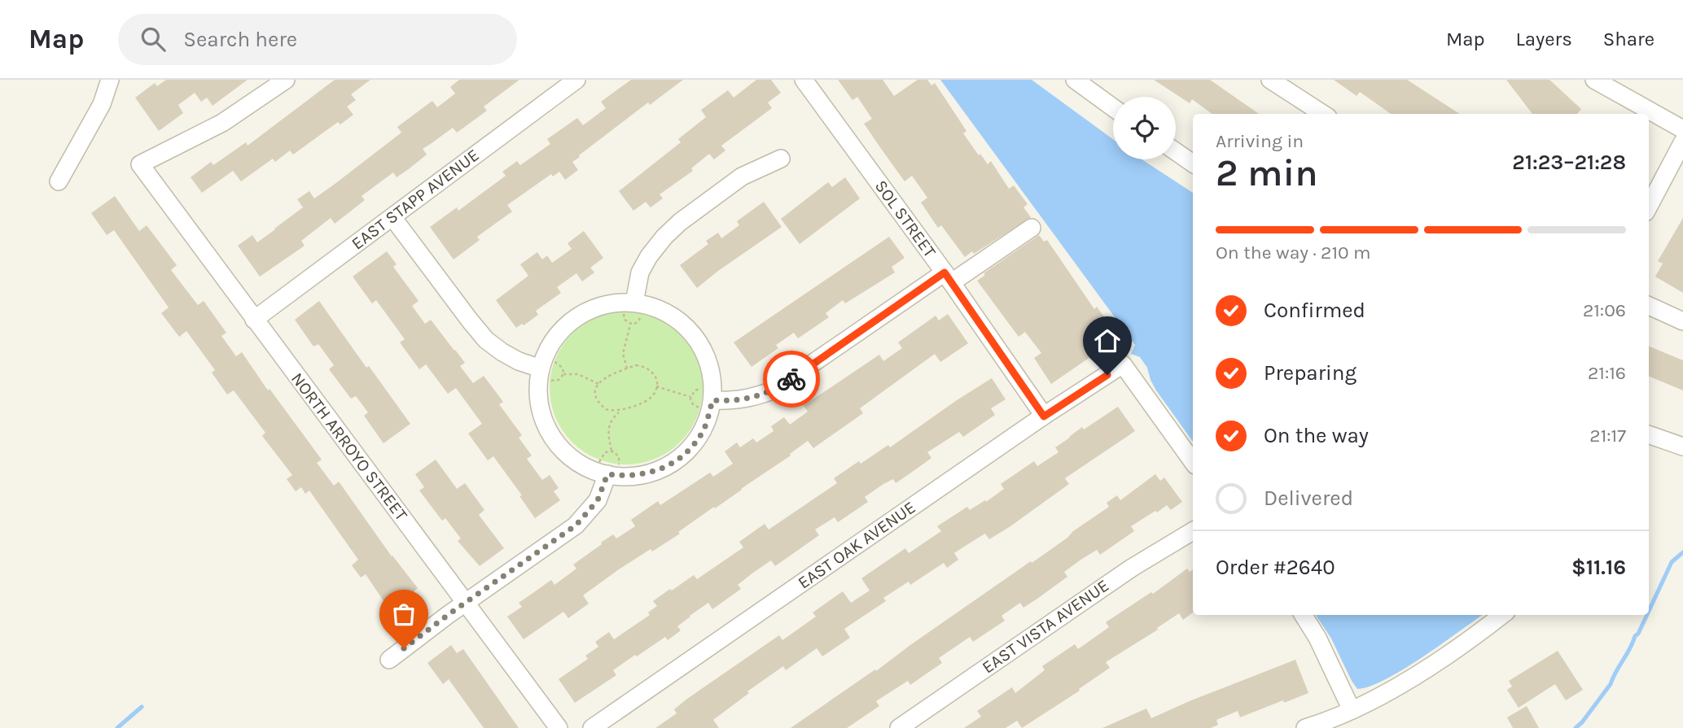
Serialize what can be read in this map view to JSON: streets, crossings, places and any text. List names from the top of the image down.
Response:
{
  "streets": {
    "street": [
      "EAST STAPP AVENUE",
      "SOL STREET",
      "NORTH ARROYO STREET",
      "EAST OAK AVENUE",
      "EAST VISTA AVENUE"
    ]
  },
  "crossings": [
    ["EAST STAPP AVENUE", "NORTH ARROYO STREET"],
    ["SOL STREET", "EAST OAK AVENUE"]
  ],
  "page": {
    "header": "Map",
    "search": "Search here",
    "nav": ["Map", "Layers", "Share"],
    "heading": ["2 min", "Arriving in", "21:23–21:28"],
    "panel": ["Order #2640", "$11.16"],
    "bar": "On the way · 210 m",
    "list": [
      ["Confirmed", "21:06"],
      ["Preparing", "21:16"],
      ["On the way", "21:17"],
      "Delivered"
    ]
  }
}
